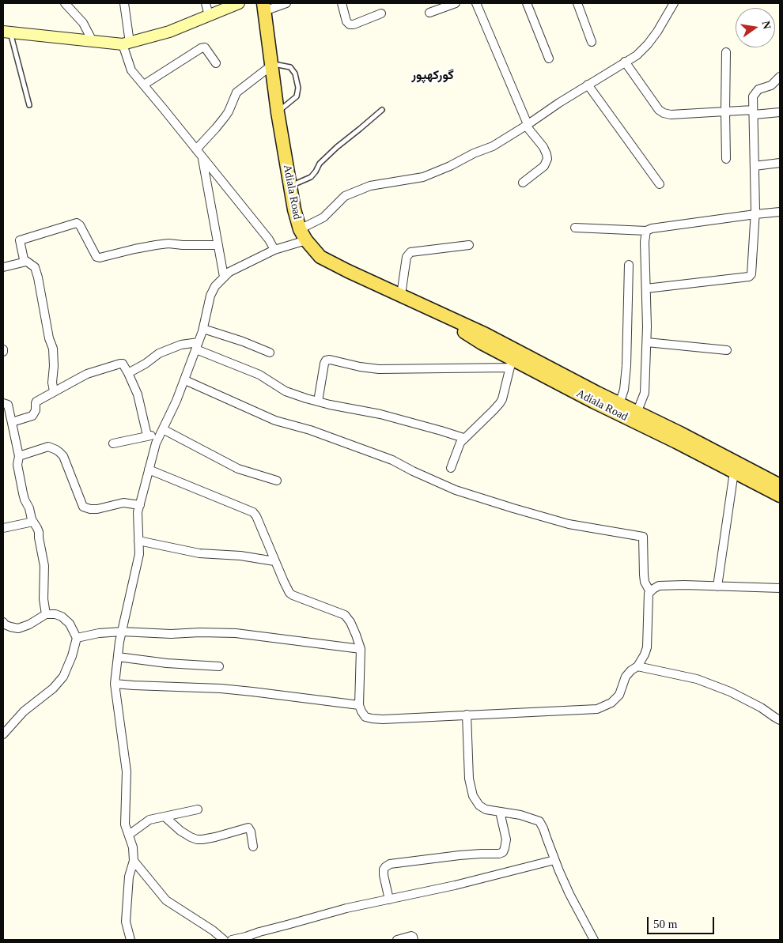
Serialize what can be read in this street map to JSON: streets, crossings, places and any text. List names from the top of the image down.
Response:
{
  "streets": {
    "main road": ["Adiala Road"]
  },
  "districts": ["گورکھپور"],
  "scale_bar": "50 m",
  "north": "right"
}
